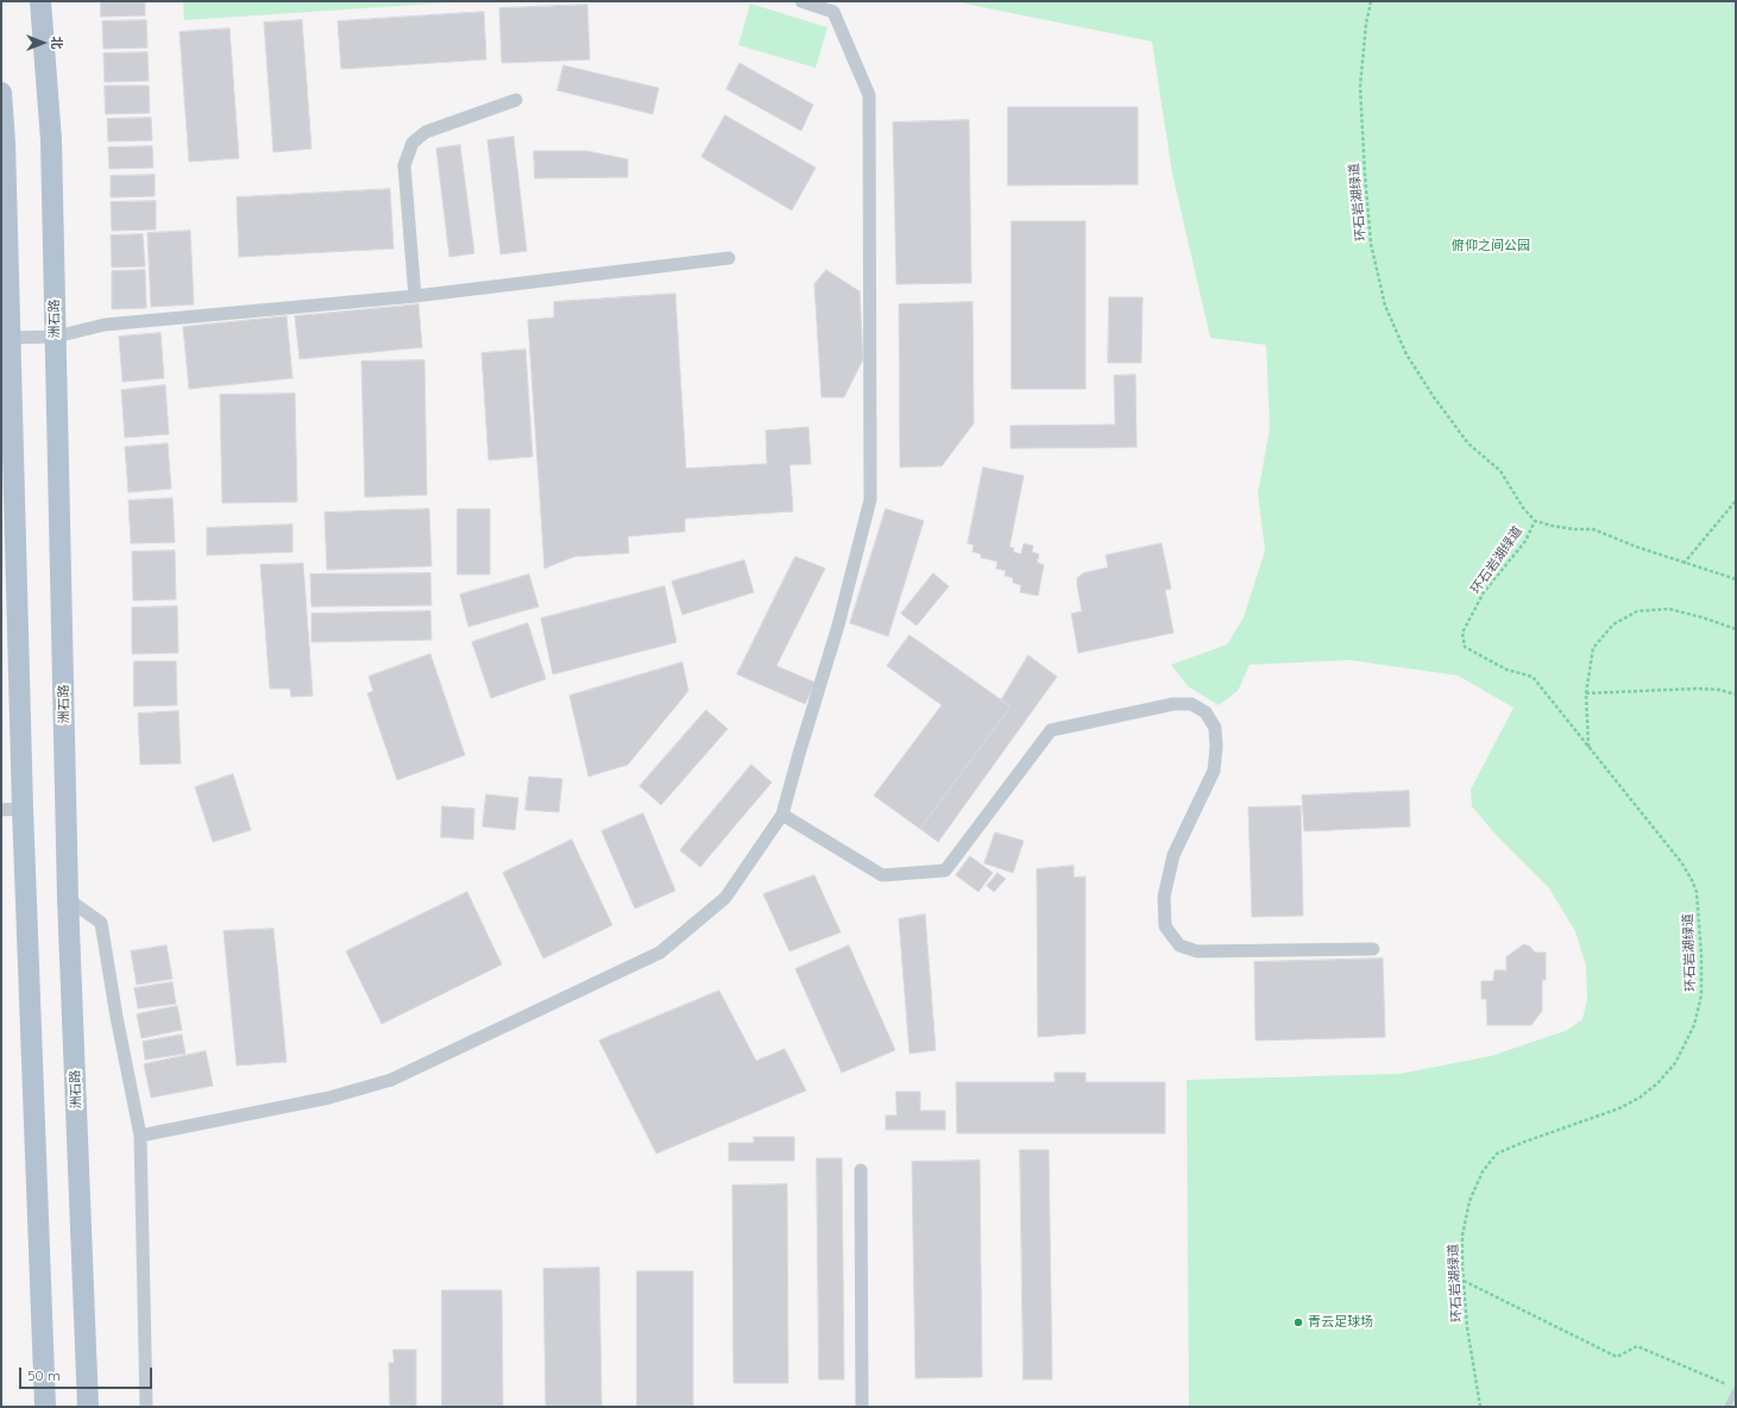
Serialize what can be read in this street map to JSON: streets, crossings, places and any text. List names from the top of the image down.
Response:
{
  "streets": {
    "main road": ["洲石路"],
    "path": ["环石岩湖绿道"]
  },
  "parks": ["俯仰之间公园"],
  "places": ["青云足球场"],
  "scale_bar": "50 m",
  "north": "right"
}
